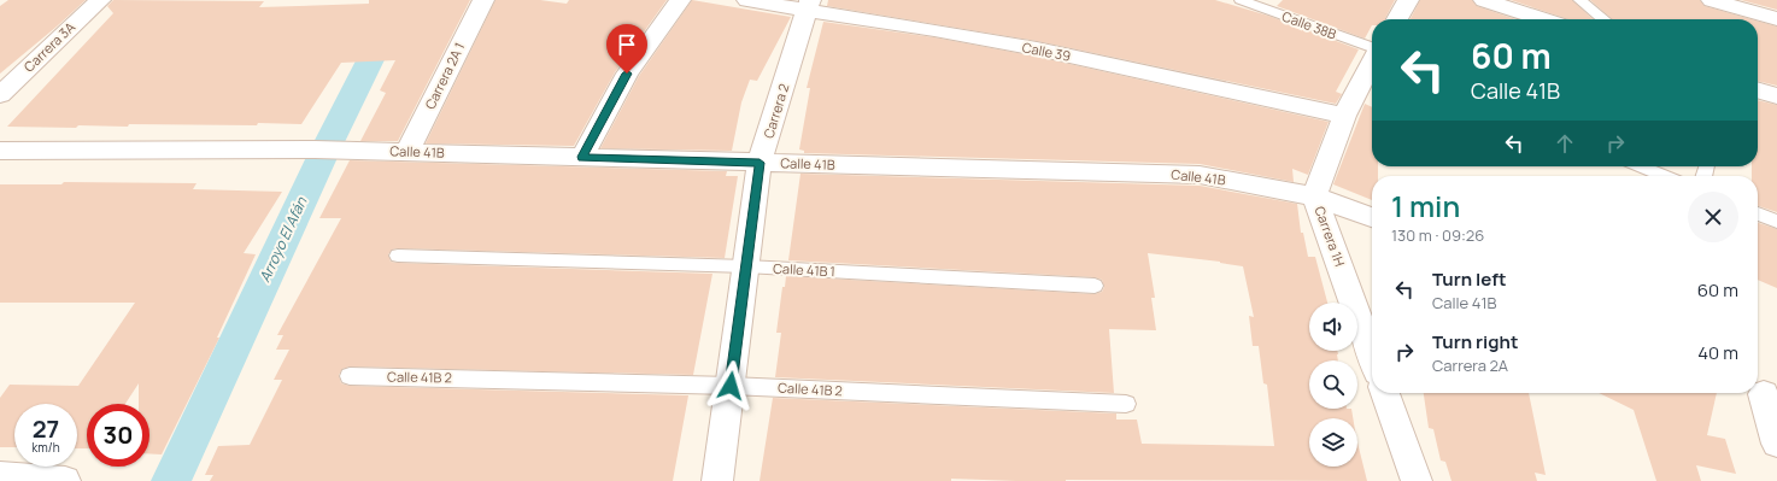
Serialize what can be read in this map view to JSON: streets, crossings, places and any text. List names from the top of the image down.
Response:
{
  "streets": {
    "street": [
      "Carrera 3A",
      "Calle 39",
      "Carrera 2A 1",
      "Carrera 2",
      "Calle 41B",
      "Carrera 1H"
    ],
    "lane": ["Calle 38B", "Calle 41B 1", "Calle 41B 2"]
  },
  "crossings": [
    ["Calle 39", "Carrera 2"],
    ["Calle 39", "Carrera 1H"],
    ["Carrera 2A 1", "Calle 41B"],
    ["Carrera 2", "Calle 41B"],
    ["Carrera 2", "Calle 41B 1"],
    ["Carrera 2", "Calle 41B 2"],
    ["Calle 41B", "Carrera 1H"]
  ],
  "water": ["Arroyo El Afán"],
  "page": {
    "turn": ["60 m", "Calle 41B"],
    "heading": ["1 min", "130 m · 09:26"],
    "list": [
      {
        "name": "Turn left",
        "note": "Calle 41B",
        "value": "60 m"
      },
      {
        "name": "Turn right",
        "note": "Carrera 2A",
        "value": "40 m"
      }
    ],
    "speed": "27 km/h",
    "limit": "30"
  }
}
